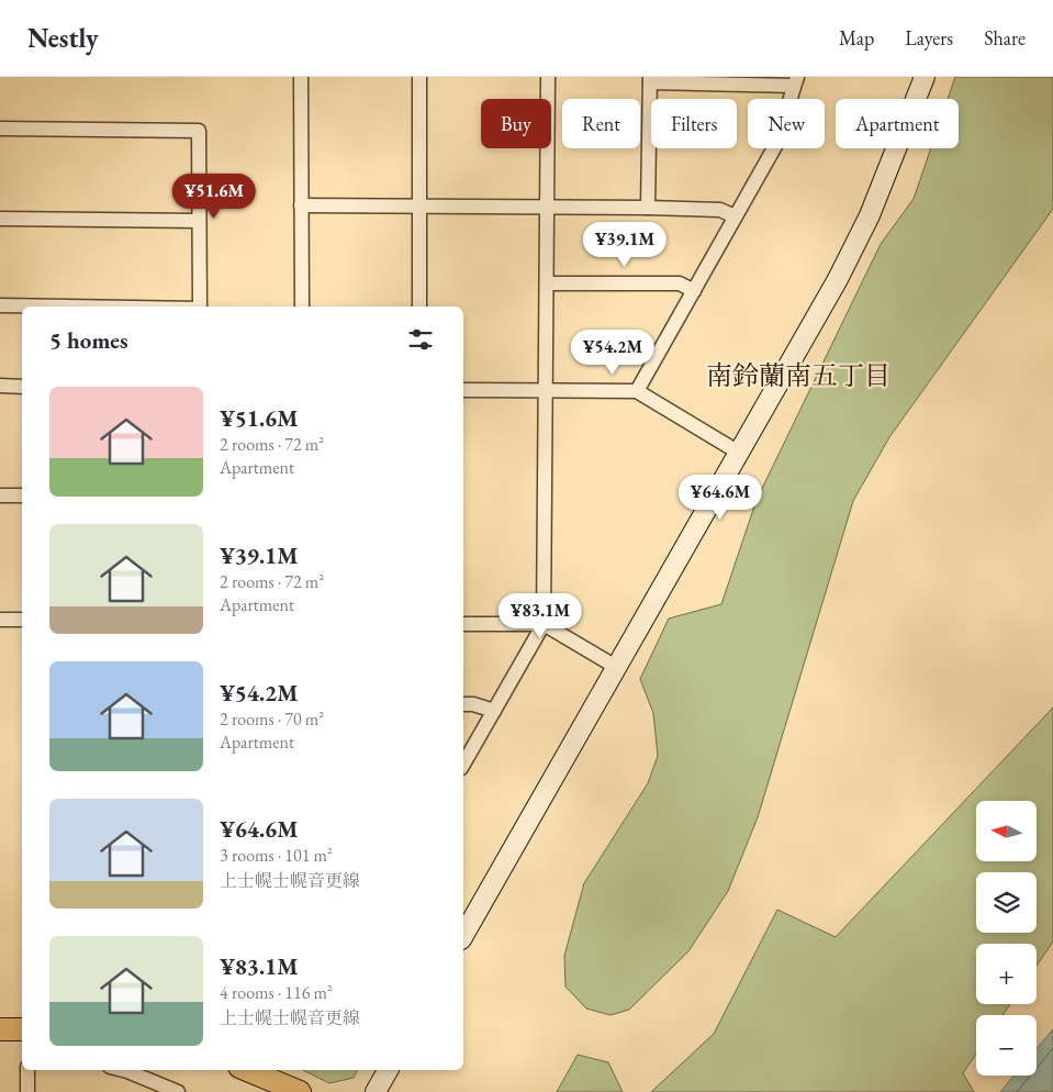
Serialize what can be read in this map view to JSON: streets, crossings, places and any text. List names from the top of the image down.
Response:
{
  "districts": ["南鈴蘭南五丁目"],
  "north": "left",
  "page": {
    "header": "Nestly",
    "nav": ["Map", "Layers", "Share"],
    "chip": [
      "Buy",
      "Rent",
      "Filters",
      "New",
      "Apartment"
    ],
    "price": [
      "¥51.6M",
      "¥39.1M",
      "¥54.2M",
      "¥64.6M",
      "¥83.1M"
    ],
    "heading": "5 homes",
    "list": [
      {
        "name": "¥51.6M",
        "note": "2 rooms · 72 m² · Apartment"
      },
      {
        "name": "¥39.1M",
        "note": "2 rooms · 72 m² · Apartment"
      },
      {
        "name": "¥54.2M",
        "note": "2 rooms · 70 m² · Apartment"
      },
      {
        "name": "¥64.6M",
        "note": "3 rooms · 101 m² · 上士幌士幌音更線"
      },
      {
        "name": "¥83.1M",
        "note": "4 rooms · 116 m² · 上士幌士幌音更線"
      }
    ],
    "map_buttons": ["+", "−"]
  }
}
